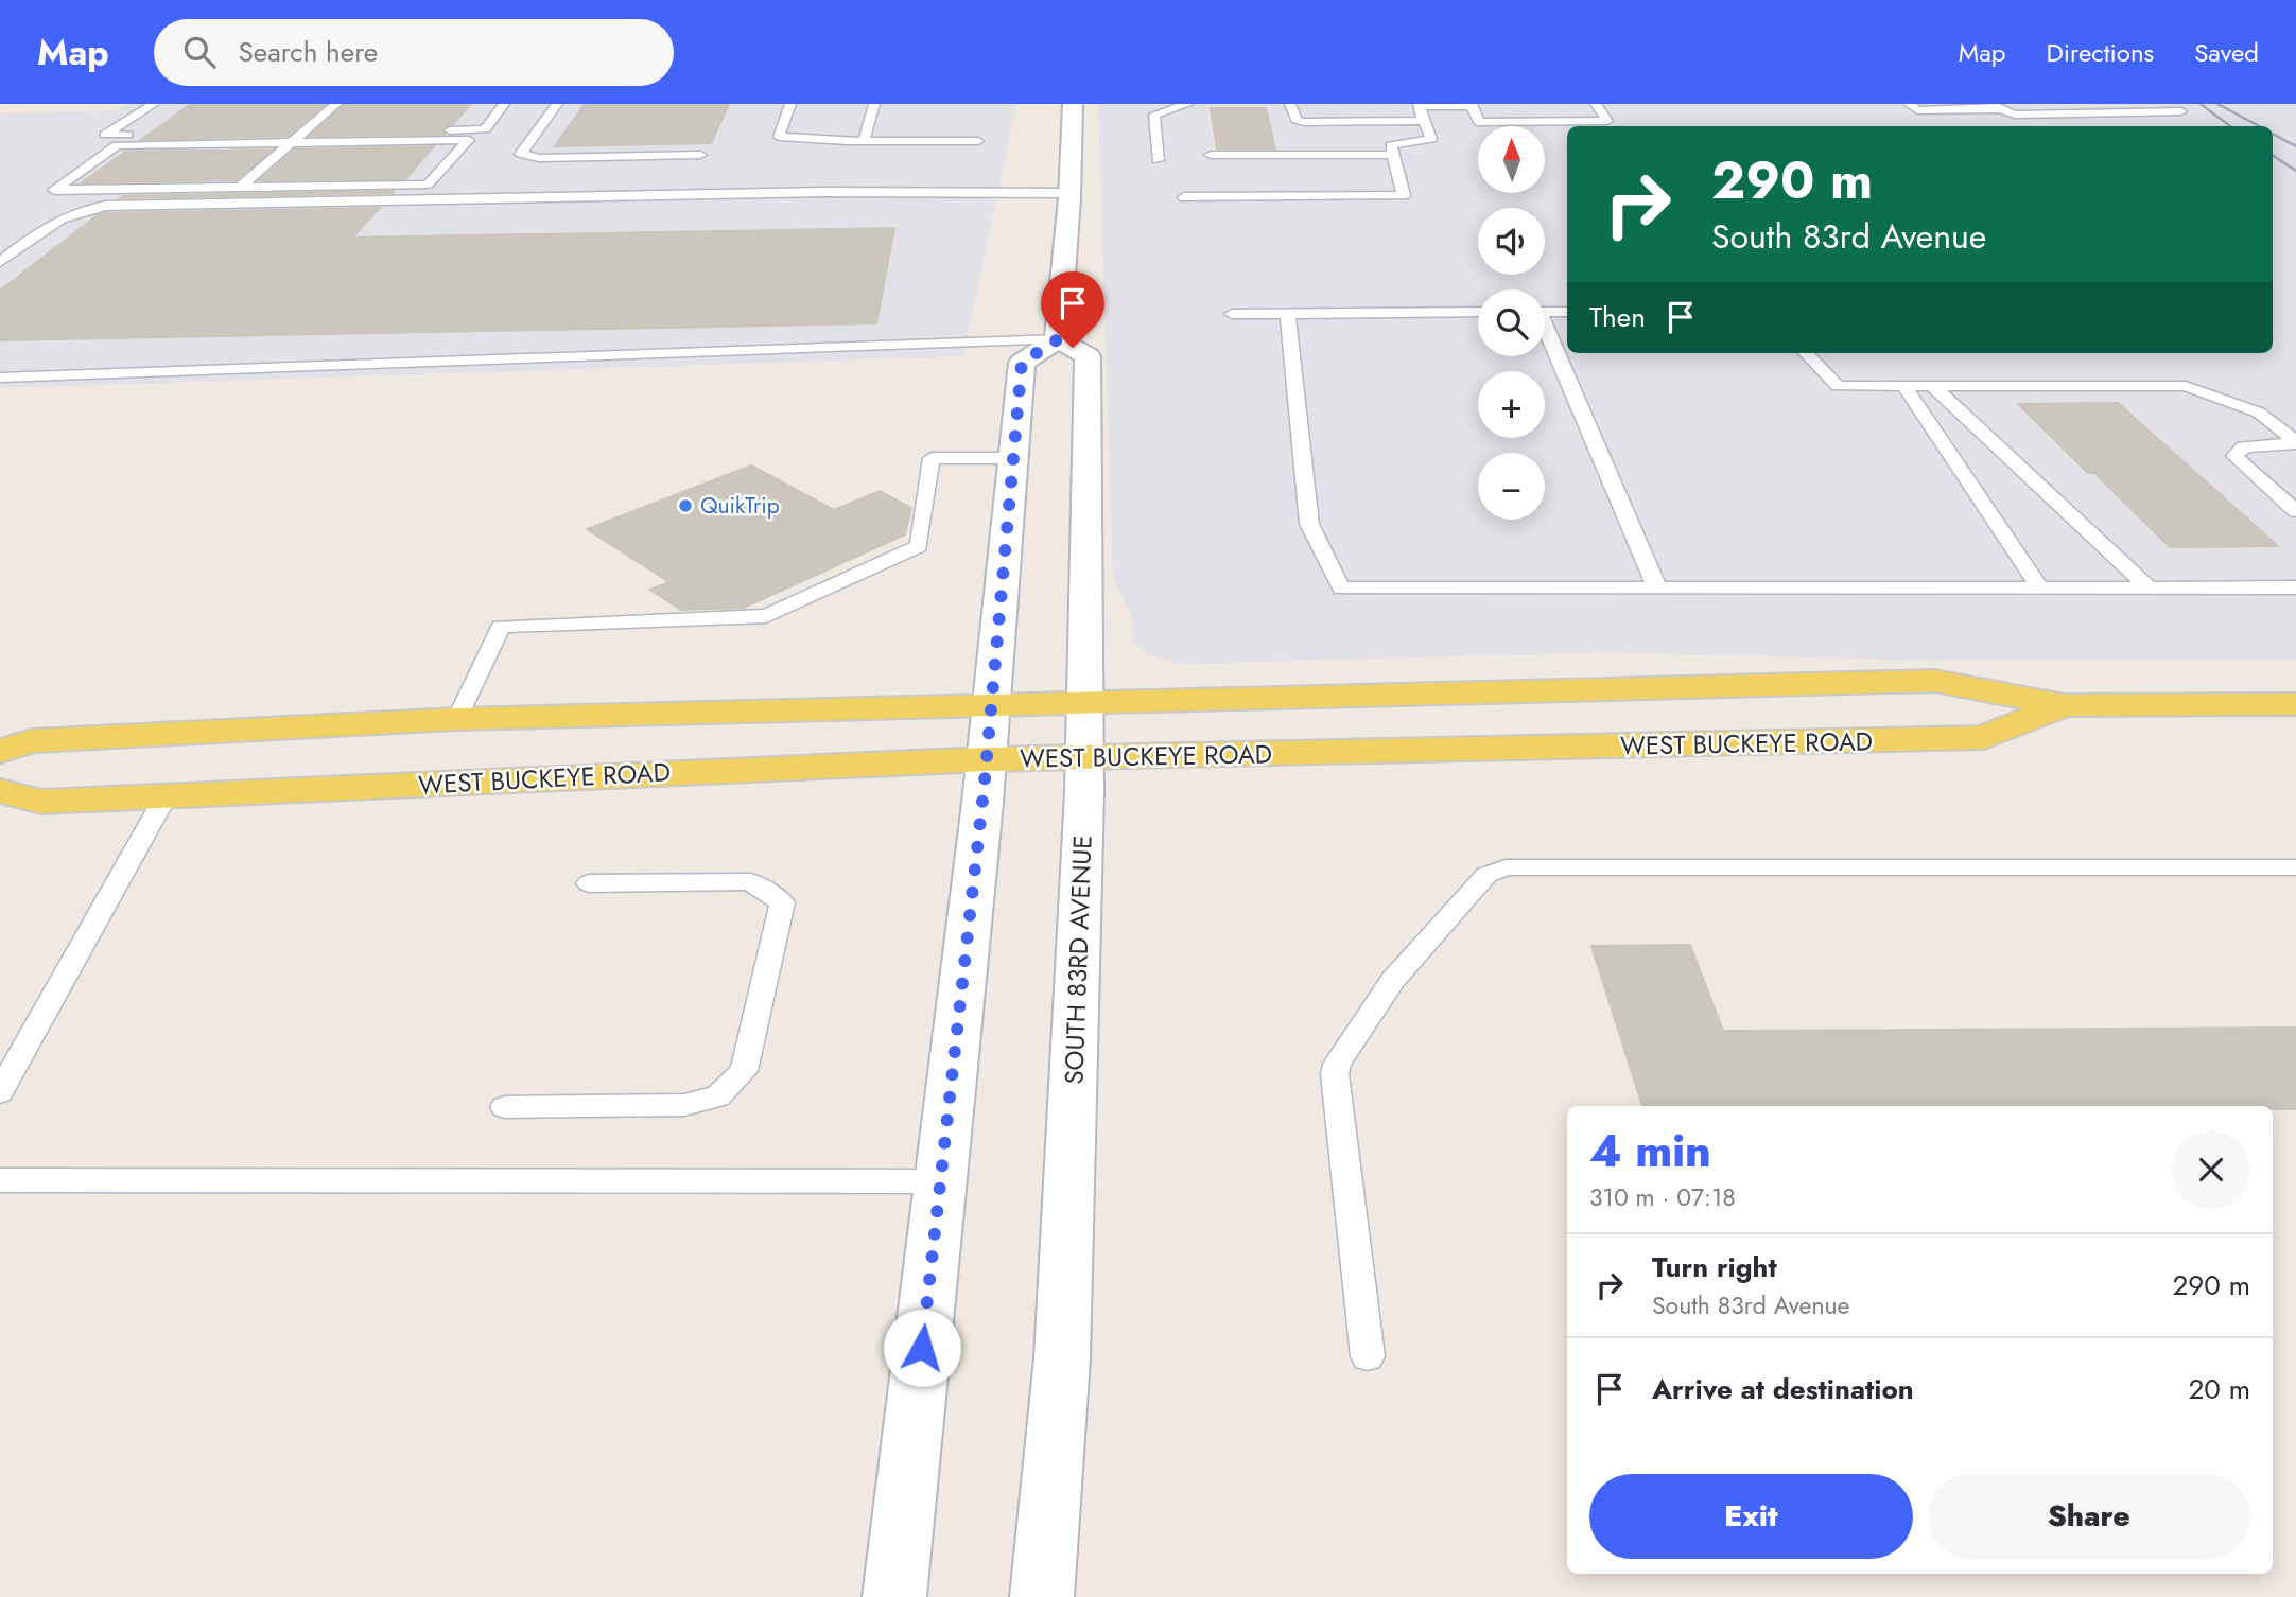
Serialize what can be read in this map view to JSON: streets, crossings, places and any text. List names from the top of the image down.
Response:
{
  "streets": {
    "main road": ["WEST BUCKEYE ROAD", "SOUTH 83RD AVENUE"]
  },
  "crossings": [
    ["WEST BUCKEYE ROAD", "SOUTH 83RD AVENUE"]
  ],
  "places": ["QuikTrip"],
  "north": "top",
  "page": {
    "header": "Map",
    "search": "Search here",
    "nav": ["Map", "Directions", "Saved"],
    "map_buttons": ["+", "−"],
    "turn": ["290 m", "South 83rd Avenue"],
    "then": "Then",
    "heading": ["4 min", "310 m · 07:18"],
    "list": [
      {
        "name": "Turn right",
        "note": "South 83rd Avenue",
        "value": "290 m"
      },
      {
        "name": "Arrive at destination",
        "value": "20 m"
      }
    ],
    "buttons": ["Exit", "Share"]
  }
}
